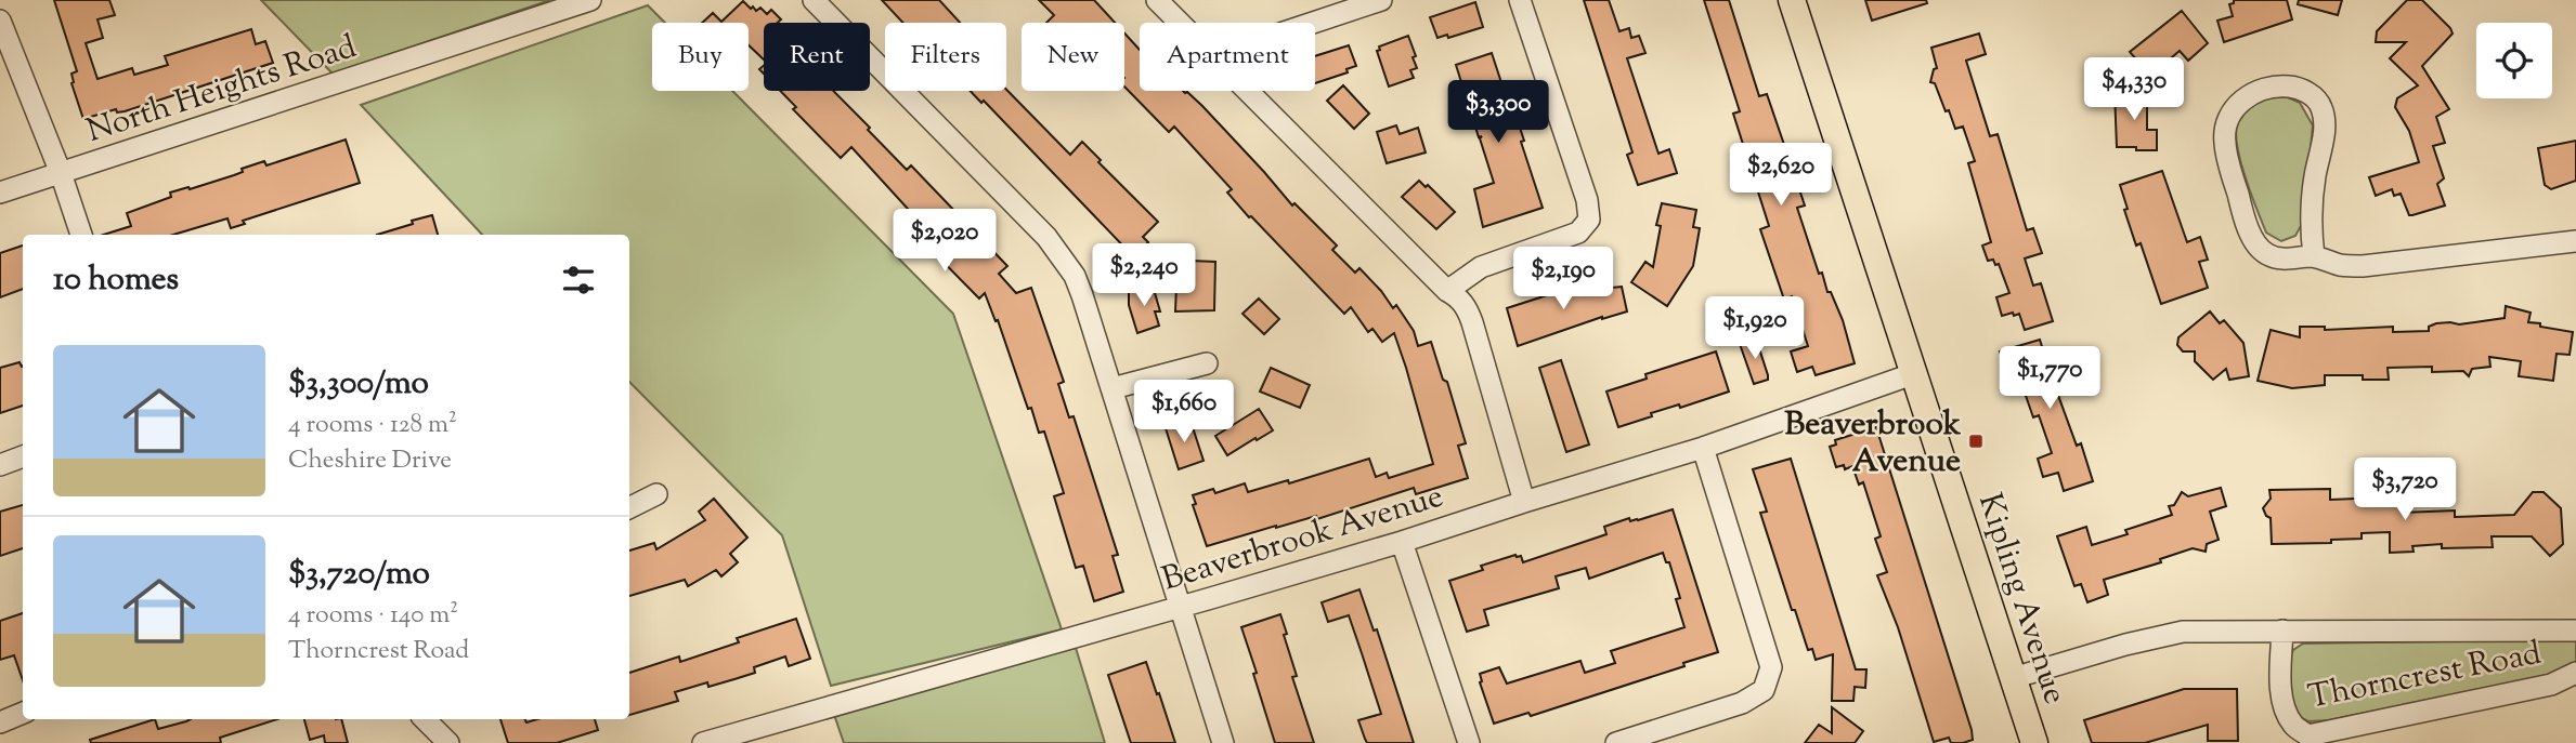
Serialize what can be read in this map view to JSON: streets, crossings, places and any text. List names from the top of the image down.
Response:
{
  "streets": {
    "main road": ["Kipling Avenue"],
    "street": ["North Heights Road", "Beaverbrook Avenue", "Thorncrest Road"]
  },
  "crossings": [
    ["Beaverbrook Avenue", "Kipling Avenue"],
    ["Kipling Avenue", "Thorncrest Road"]
  ],
  "places": {
    "transit": ["Beaverbrook Avenue"]
  },
  "page": {
    "chip": [
      "Buy",
      "Rent",
      "Filters",
      "New",
      "Apartment"
    ],
    "price": [
      "$4,330",
      "$3,300",
      "$2,620",
      "$2,020",
      "$2,240",
      "$2,190",
      "$1,920",
      "$1,770",
      "$1,660",
      "$3,720"
    ],
    "heading": "10 homes",
    "list": [
      {
        "name": "$3,300/mo",
        "note": "4 rooms · 128 m² · Cheshire Drive"
      },
      {
        "name": "$3,720/mo",
        "note": "4 rooms · 140 m² · Thorncrest Road"
      }
    ]
  }
}
